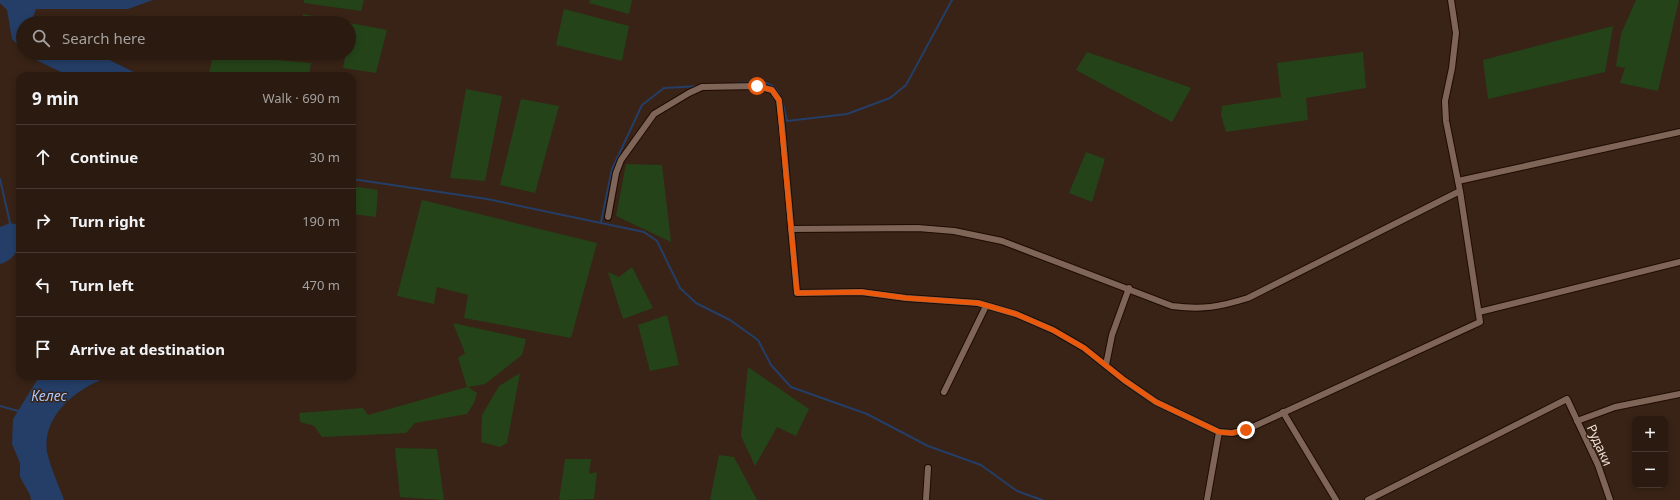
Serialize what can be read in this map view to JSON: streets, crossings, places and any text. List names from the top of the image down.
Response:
{
  "streets": {
    "street": ["Рудаки"]
  },
  "water": ["Келес"],
  "page": {
    "search": "Search here",
    "heading": ["9 min", "Walk · 690 m"],
    "list": [
      ["Continue", "30 m"],
      ["Turn right", "190 m"],
      ["Turn left", "470 m"],
      "Arrive at destination"
    ],
    "map_buttons": ["+", "−"]
  }
}
